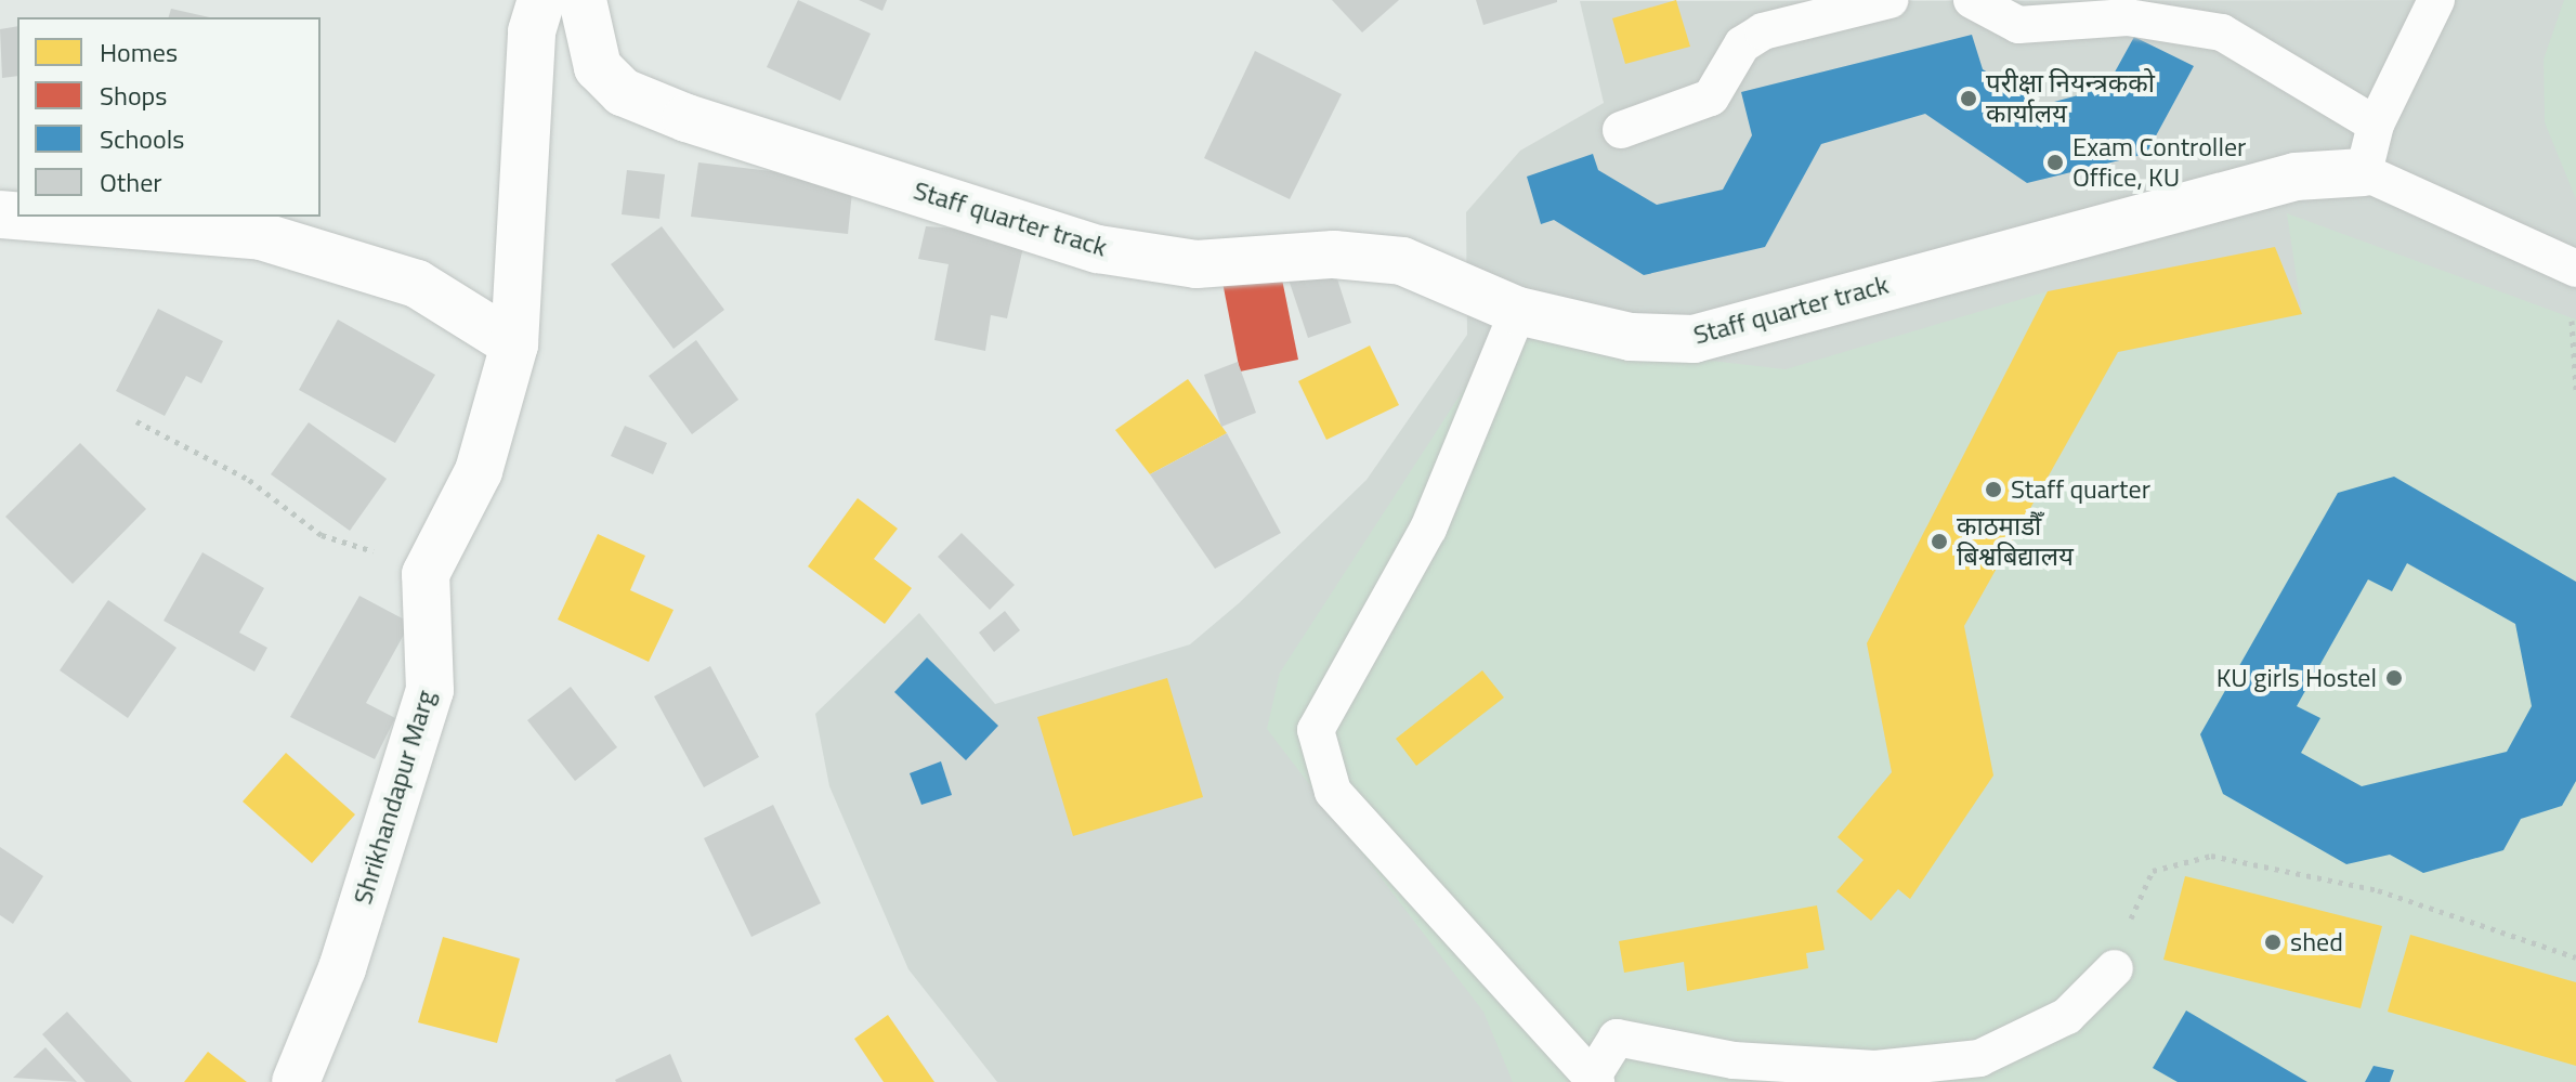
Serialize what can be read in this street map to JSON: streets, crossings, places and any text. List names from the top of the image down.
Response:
{
  "streets": {
    "street": ["Staff quarter track", "Shrikhandapur Marg"]
  },
  "places": [
    "परीक्षा नियन्त्रकको कार्यालय",
    "Exam Controller Office, KU",
    "Staff quarter",
    "काठमाडौँ बिश्वबिद्यालय",
    "KU girls Hostel",
    "shed"
  ],
  "legend": [
    "Homes",
    "Shops",
    "Schools",
    "Other"
  ]
}
